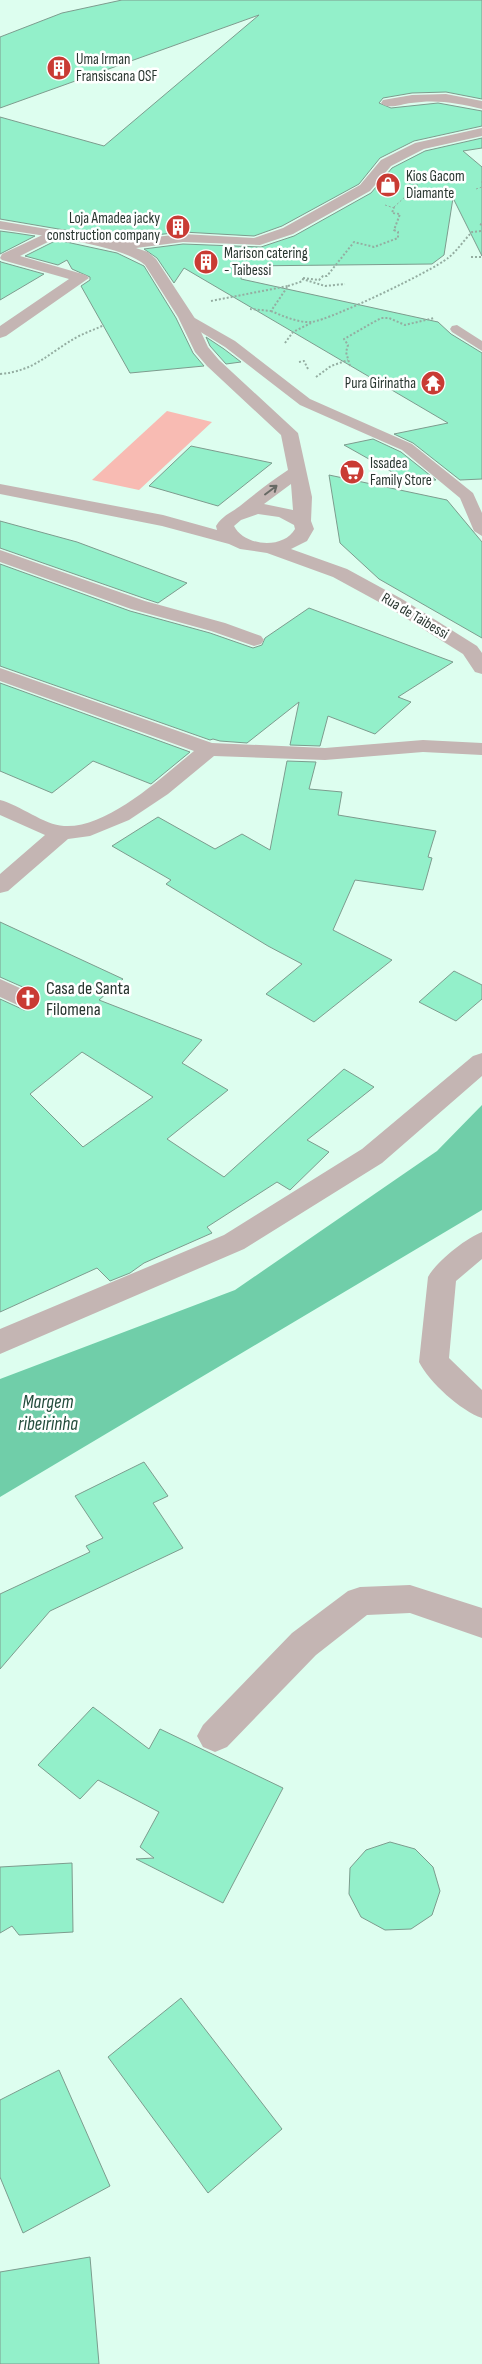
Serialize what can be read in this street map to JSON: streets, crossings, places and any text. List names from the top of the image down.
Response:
{
  "streets": {
    "street": ["Rua de Taibessi"]
  },
  "water": ["Margem ribeirinha"],
  "places": {
    "building": ["Uma Irman Fransiscana OSF", "Loja Amadea jacky construction company", "Marison catering - Taibessi"],
    "shop": ["Kios Gacom Diamante"],
    "temple": ["Pura Girinatha"],
    "supermarket": ["Issadea Family Store"],
    "church": ["Casa de Santa Filomena"]
  }
}
